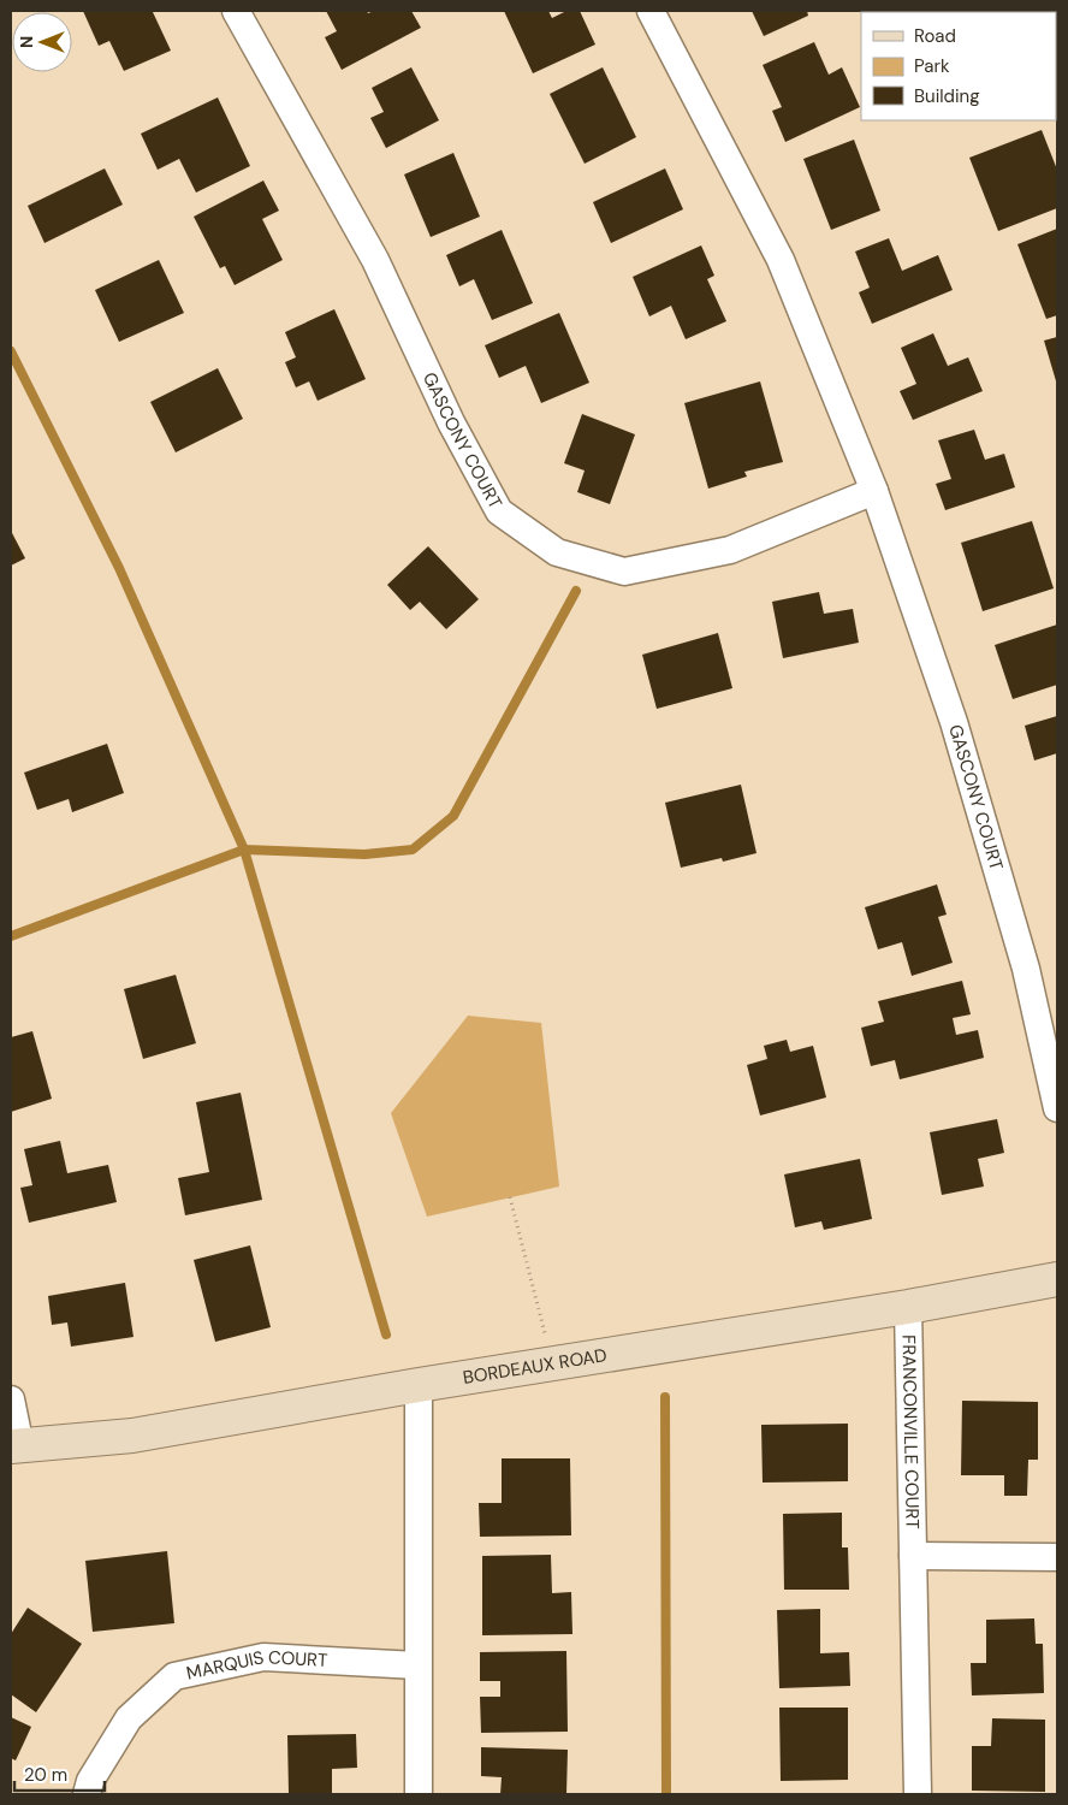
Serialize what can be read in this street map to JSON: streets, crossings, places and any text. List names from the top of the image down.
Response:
{
  "streets": {
    "street": [
      "GASCONY COURT",
      "BORDEAUX ROAD",
      "FRANCONVILLE COURT",
      "MARQUIS COURT"
    ]
  },
  "crossings": [
    ["BORDEAUX ROAD", "FRANCONVILLE COURT"]
  ],
  "legend": ["Road", "Park", "Building"],
  "scale_bar": "20 m",
  "north": "left"
}
